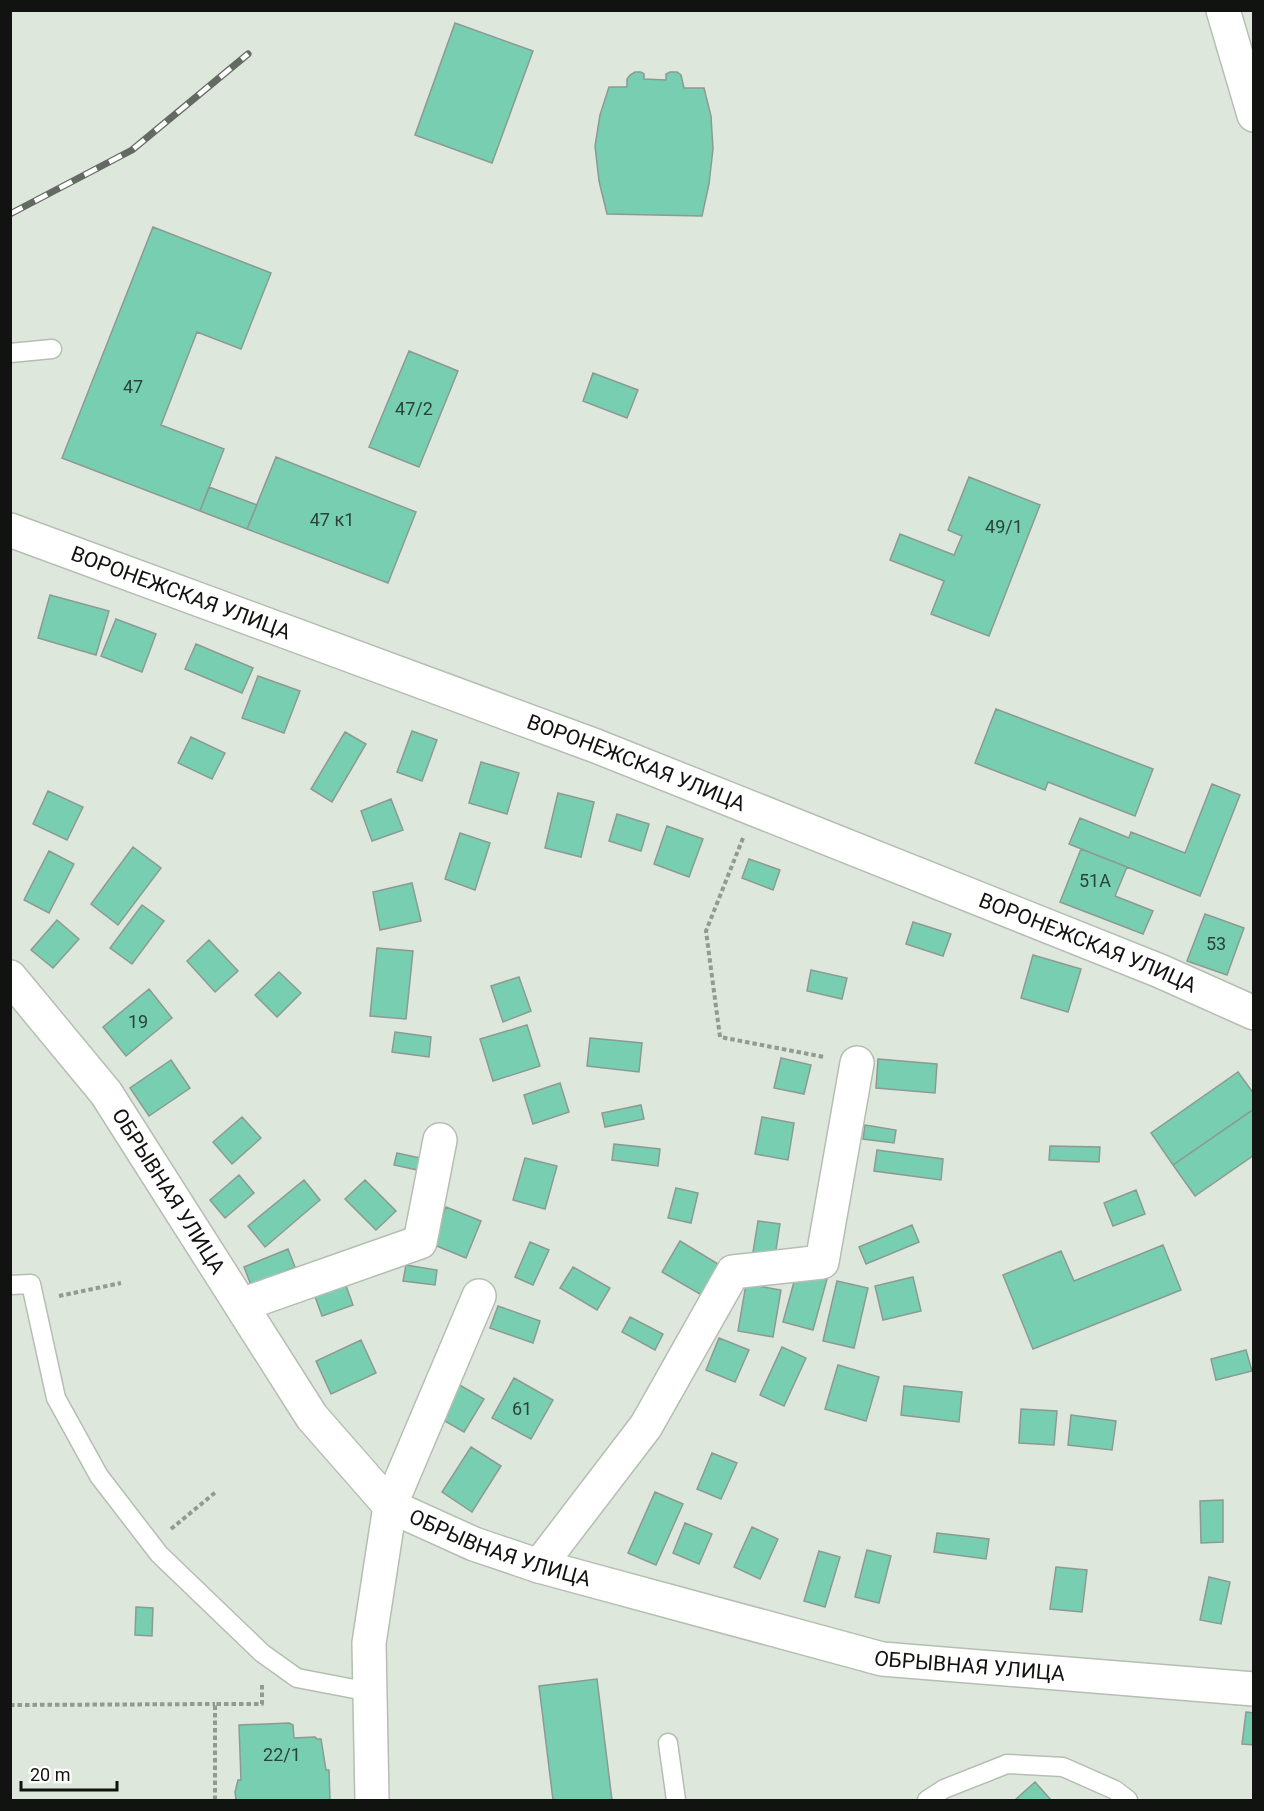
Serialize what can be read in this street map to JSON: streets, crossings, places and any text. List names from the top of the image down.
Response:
{
  "streets": {
    "street": ["ВОРОНЕЖСКАЯ УЛИЦА", "ОБРЫВНАЯ УЛИЦА"]
  },
  "house_numbers": [
    "47",
    "47/2",
    "47 к1",
    "49/1",
    "51А",
    "53",
    "19",
    "61",
    "22/1"
  ],
  "scale_bar": "20 m"
}
